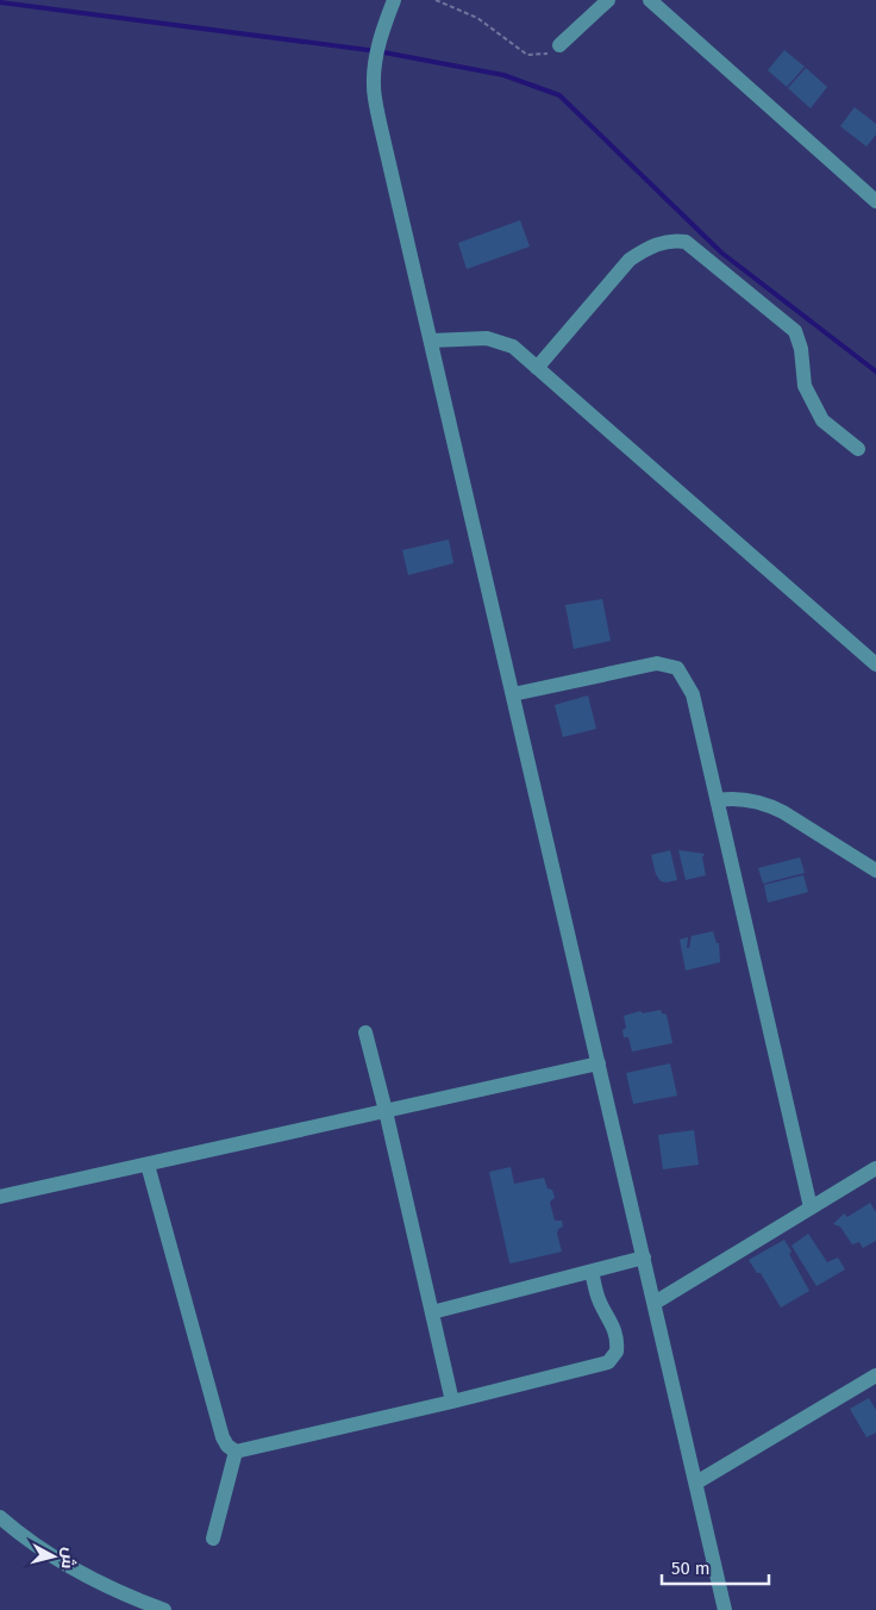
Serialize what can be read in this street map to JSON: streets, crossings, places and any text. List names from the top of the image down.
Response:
{
  "scale_bar": "50 m",
  "north": "right"
}
